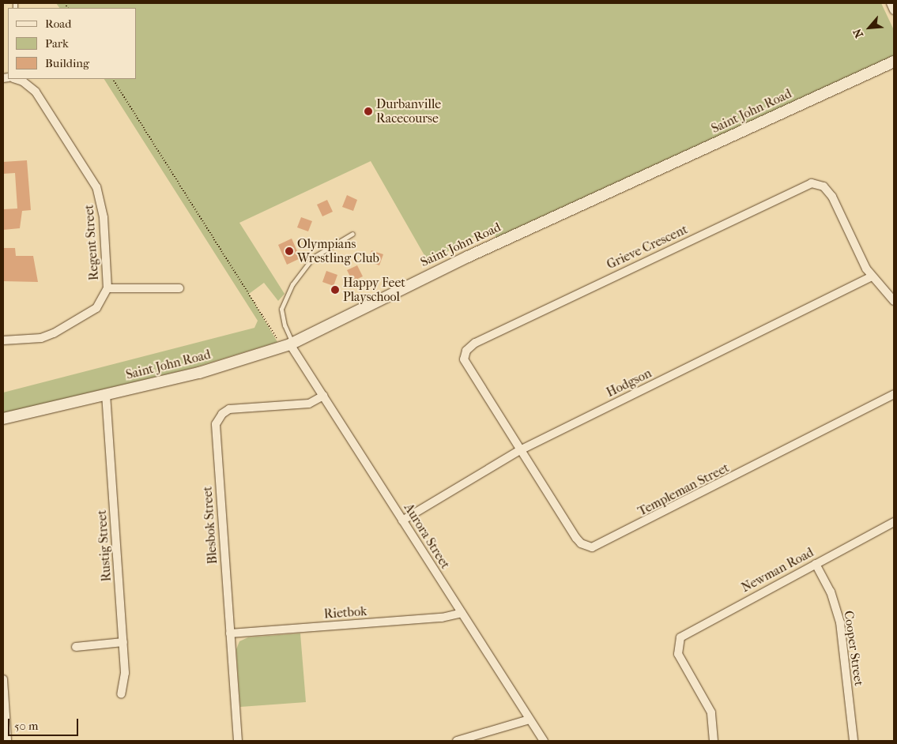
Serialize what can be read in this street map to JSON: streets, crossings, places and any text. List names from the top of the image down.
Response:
{
  "streets": {
    "main road": ["Saint John Road"],
    "street": [
      "Regent Street",
      "Grieve Crescent",
      "Hodgson",
      "Templeman Street",
      "Blesbok Street",
      "Aurora Street",
      "Rustig Street",
      "Newman Road",
      "Rietbok",
      "Cooper Street"
    ]
  },
  "crossings": [
    ["Saint John Road", "Aurora Street"],
    ["Saint John Road", "Rustig Street"],
    ["Grieve Crescent", "Hodgson"],
    ["Grieve Crescent", "Templeman Street"],
    ["Hodgson", "Templeman Street"],
    ["Hodgson", "Aurora Street"],
    ["Blesbok Street", "Aurora Street"],
    ["Blesbok Street", "Rietbok"],
    ["Aurora Street", "Rietbok"],
    ["Newman Road", "Cooper Street"]
  ],
  "places": ["Durbanville Racecourse", "Olympians Wrestling Club", "Happy Feet Playschool"],
  "legend": ["Road", "Park", "Building"],
  "scale_bar": "50 m",
  "north": "bottom left"
}
